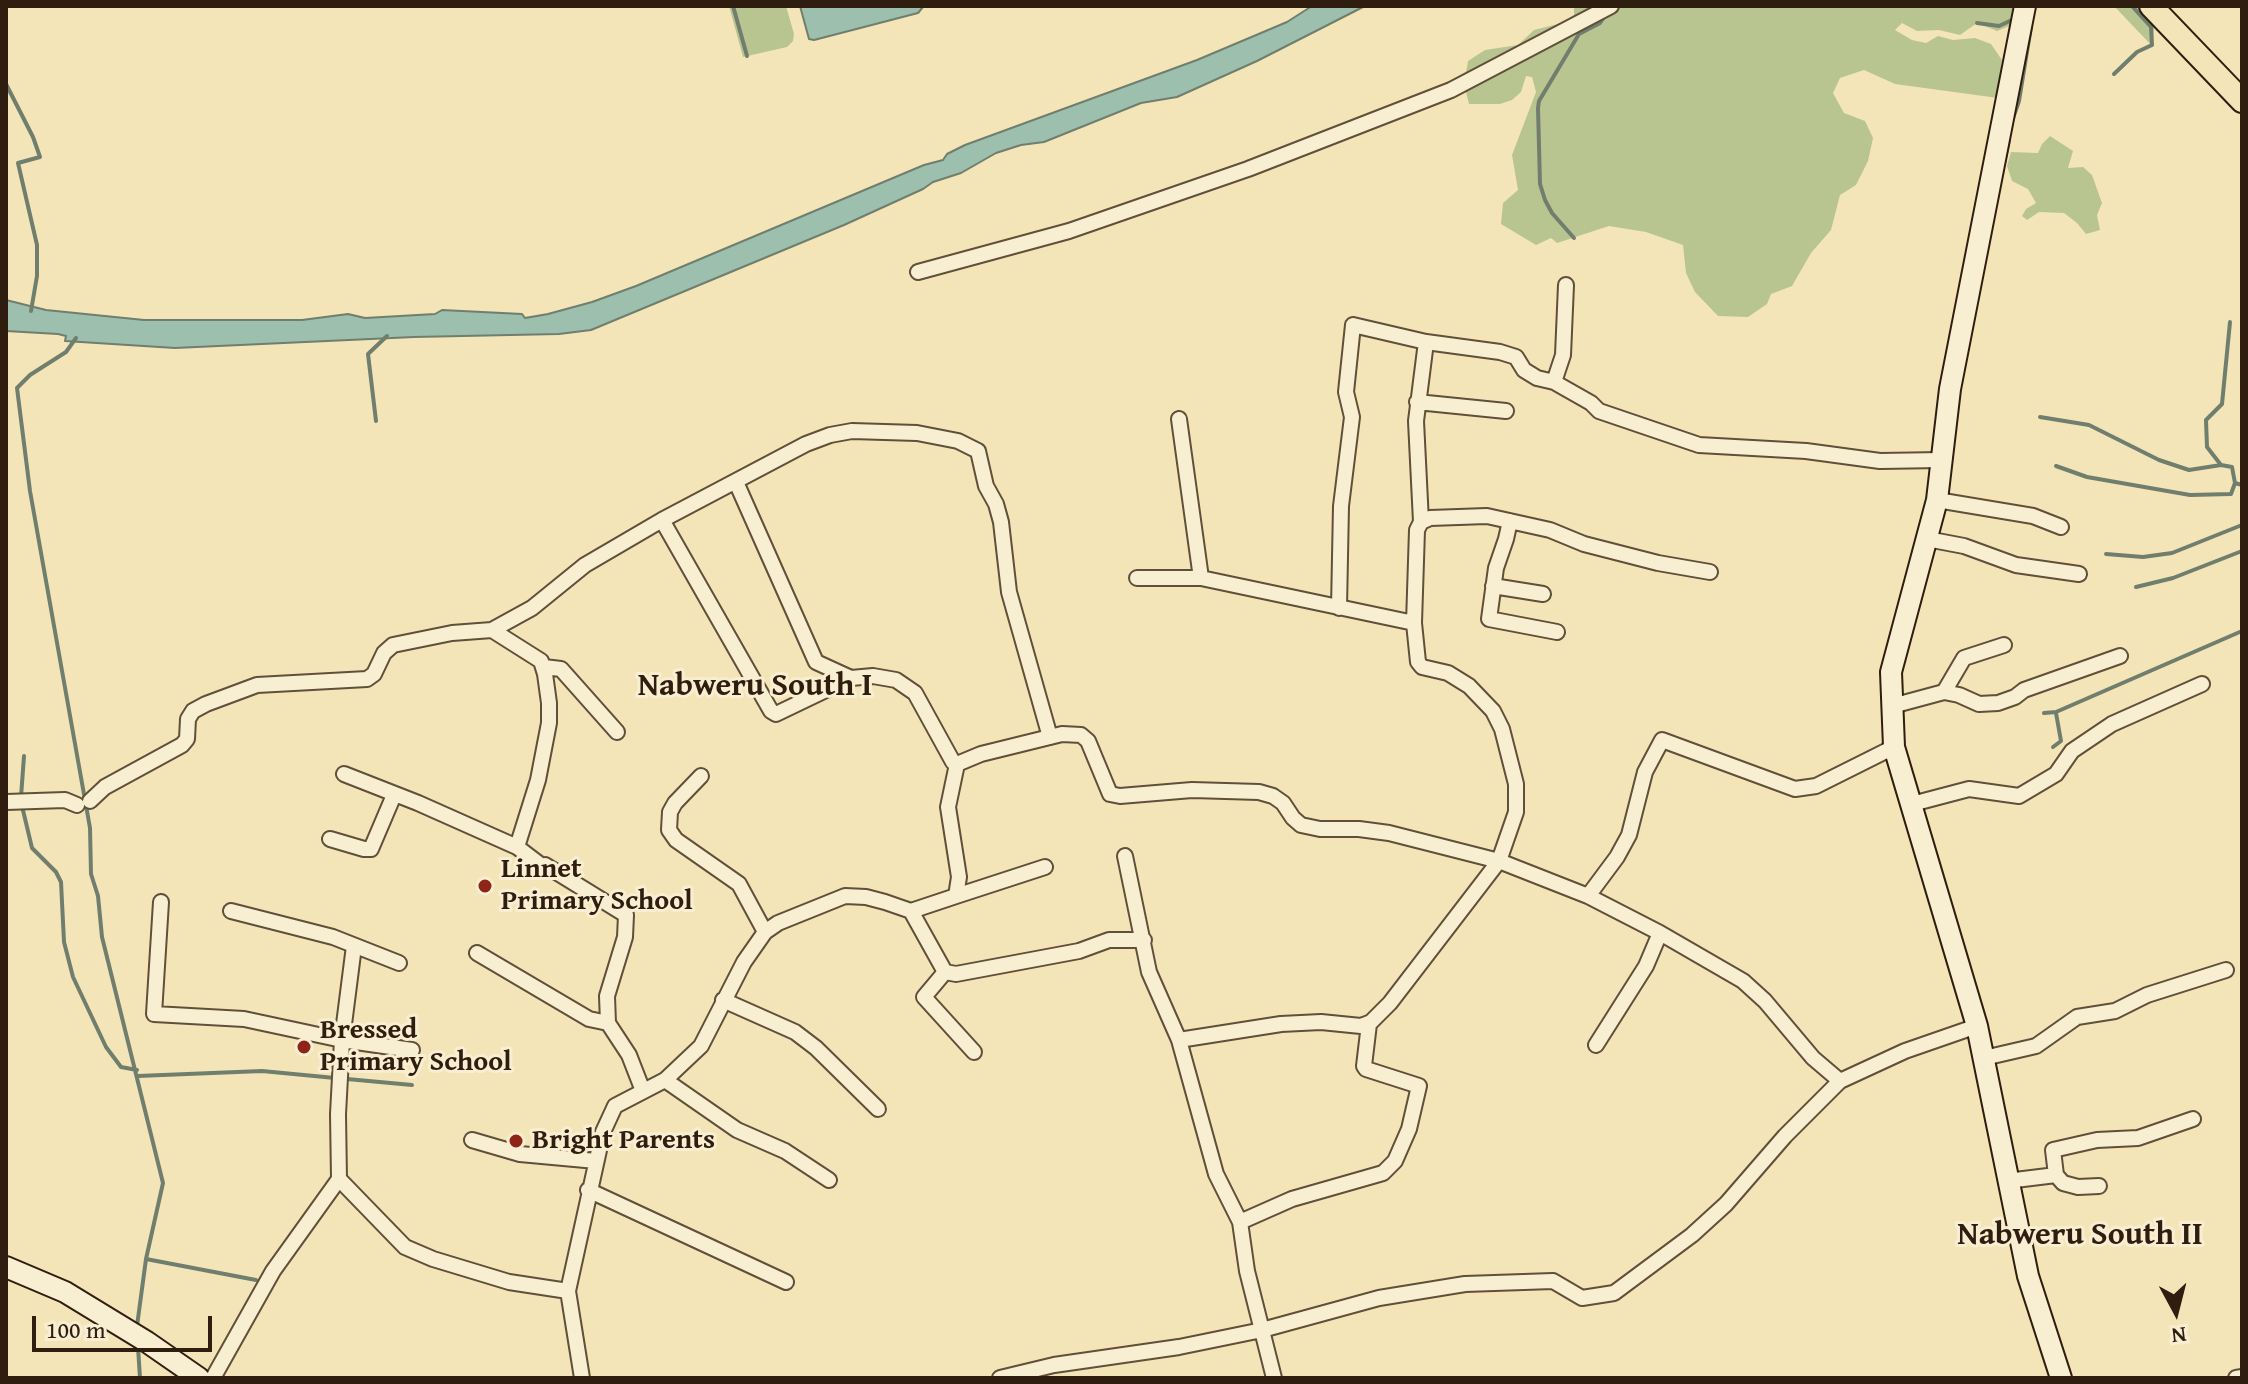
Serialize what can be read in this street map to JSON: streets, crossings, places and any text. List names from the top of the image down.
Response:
{
  "districts": ["Nabweru South I", "Nabweru South II"],
  "places": ["Linnet Primary School", "Bressed Primary School", "Bright Parents"],
  "scale_bar": "100 m",
  "north": "bottom"
}
